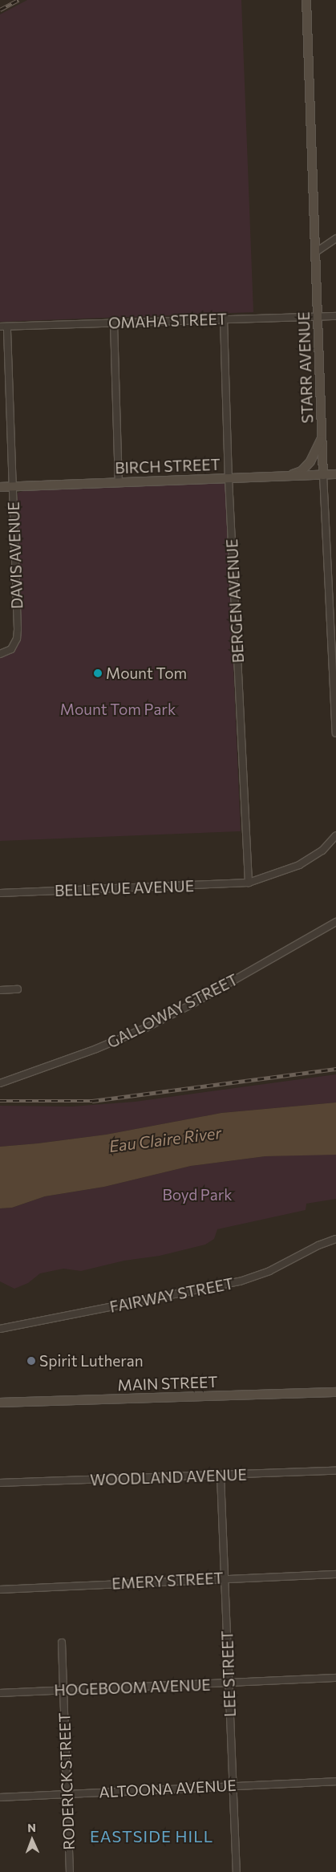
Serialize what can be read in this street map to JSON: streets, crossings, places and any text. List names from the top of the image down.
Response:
{
  "streets": {
    "street": [
      "OMAHA STREET",
      "STARR AVENUE",
      "BIRCH STREET",
      "DAVIS AVENUE",
      "BERGEN AVENUE",
      "BELLEVUE AVENUE",
      "GALLOWAY STREET",
      "FAIRWAY STREET",
      "MAIN STREET",
      "WOODLAND AVENUE",
      "EMERY STREET",
      "LEE STREET",
      "HOGEBOOM AVENUE",
      "RODERICK STREET",
      "ALTOONA AVENUE"
    ]
  },
  "crossings": [
    ["OMAHA STREET", "STARR AVENUE"],
    ["OMAHA STREET", "DAVIS AVENUE"],
    ["OMAHA STREET", "BERGEN AVENUE"],
    ["STARR AVENUE", "BIRCH STREET"],
    ["BIRCH STREET", "DAVIS AVENUE"],
    ["BIRCH STREET", "BERGEN AVENUE"],
    ["BERGEN AVENUE", "BELLEVUE AVENUE"],
    ["WOODLAND AVENUE", "LEE STREET"],
    ["EMERY STREET", "LEE STREET"],
    ["LEE STREET", "HOGEBOOM AVENUE"],
    ["LEE STREET", "ALTOONA AVENUE"],
    ["HOGEBOOM AVENUE", "RODERICK STREET"],
    ["RODERICK STREET", "ALTOONA AVENUE"]
  ],
  "districts": ["EASTSIDE HILL"],
  "water": ["Eau Claire River"],
  "parks": ["Mount Tom Park", "Boyd Park"],
  "places": ["Mount Tom", "Spirit Lutheran"],
  "north": "top"
}
